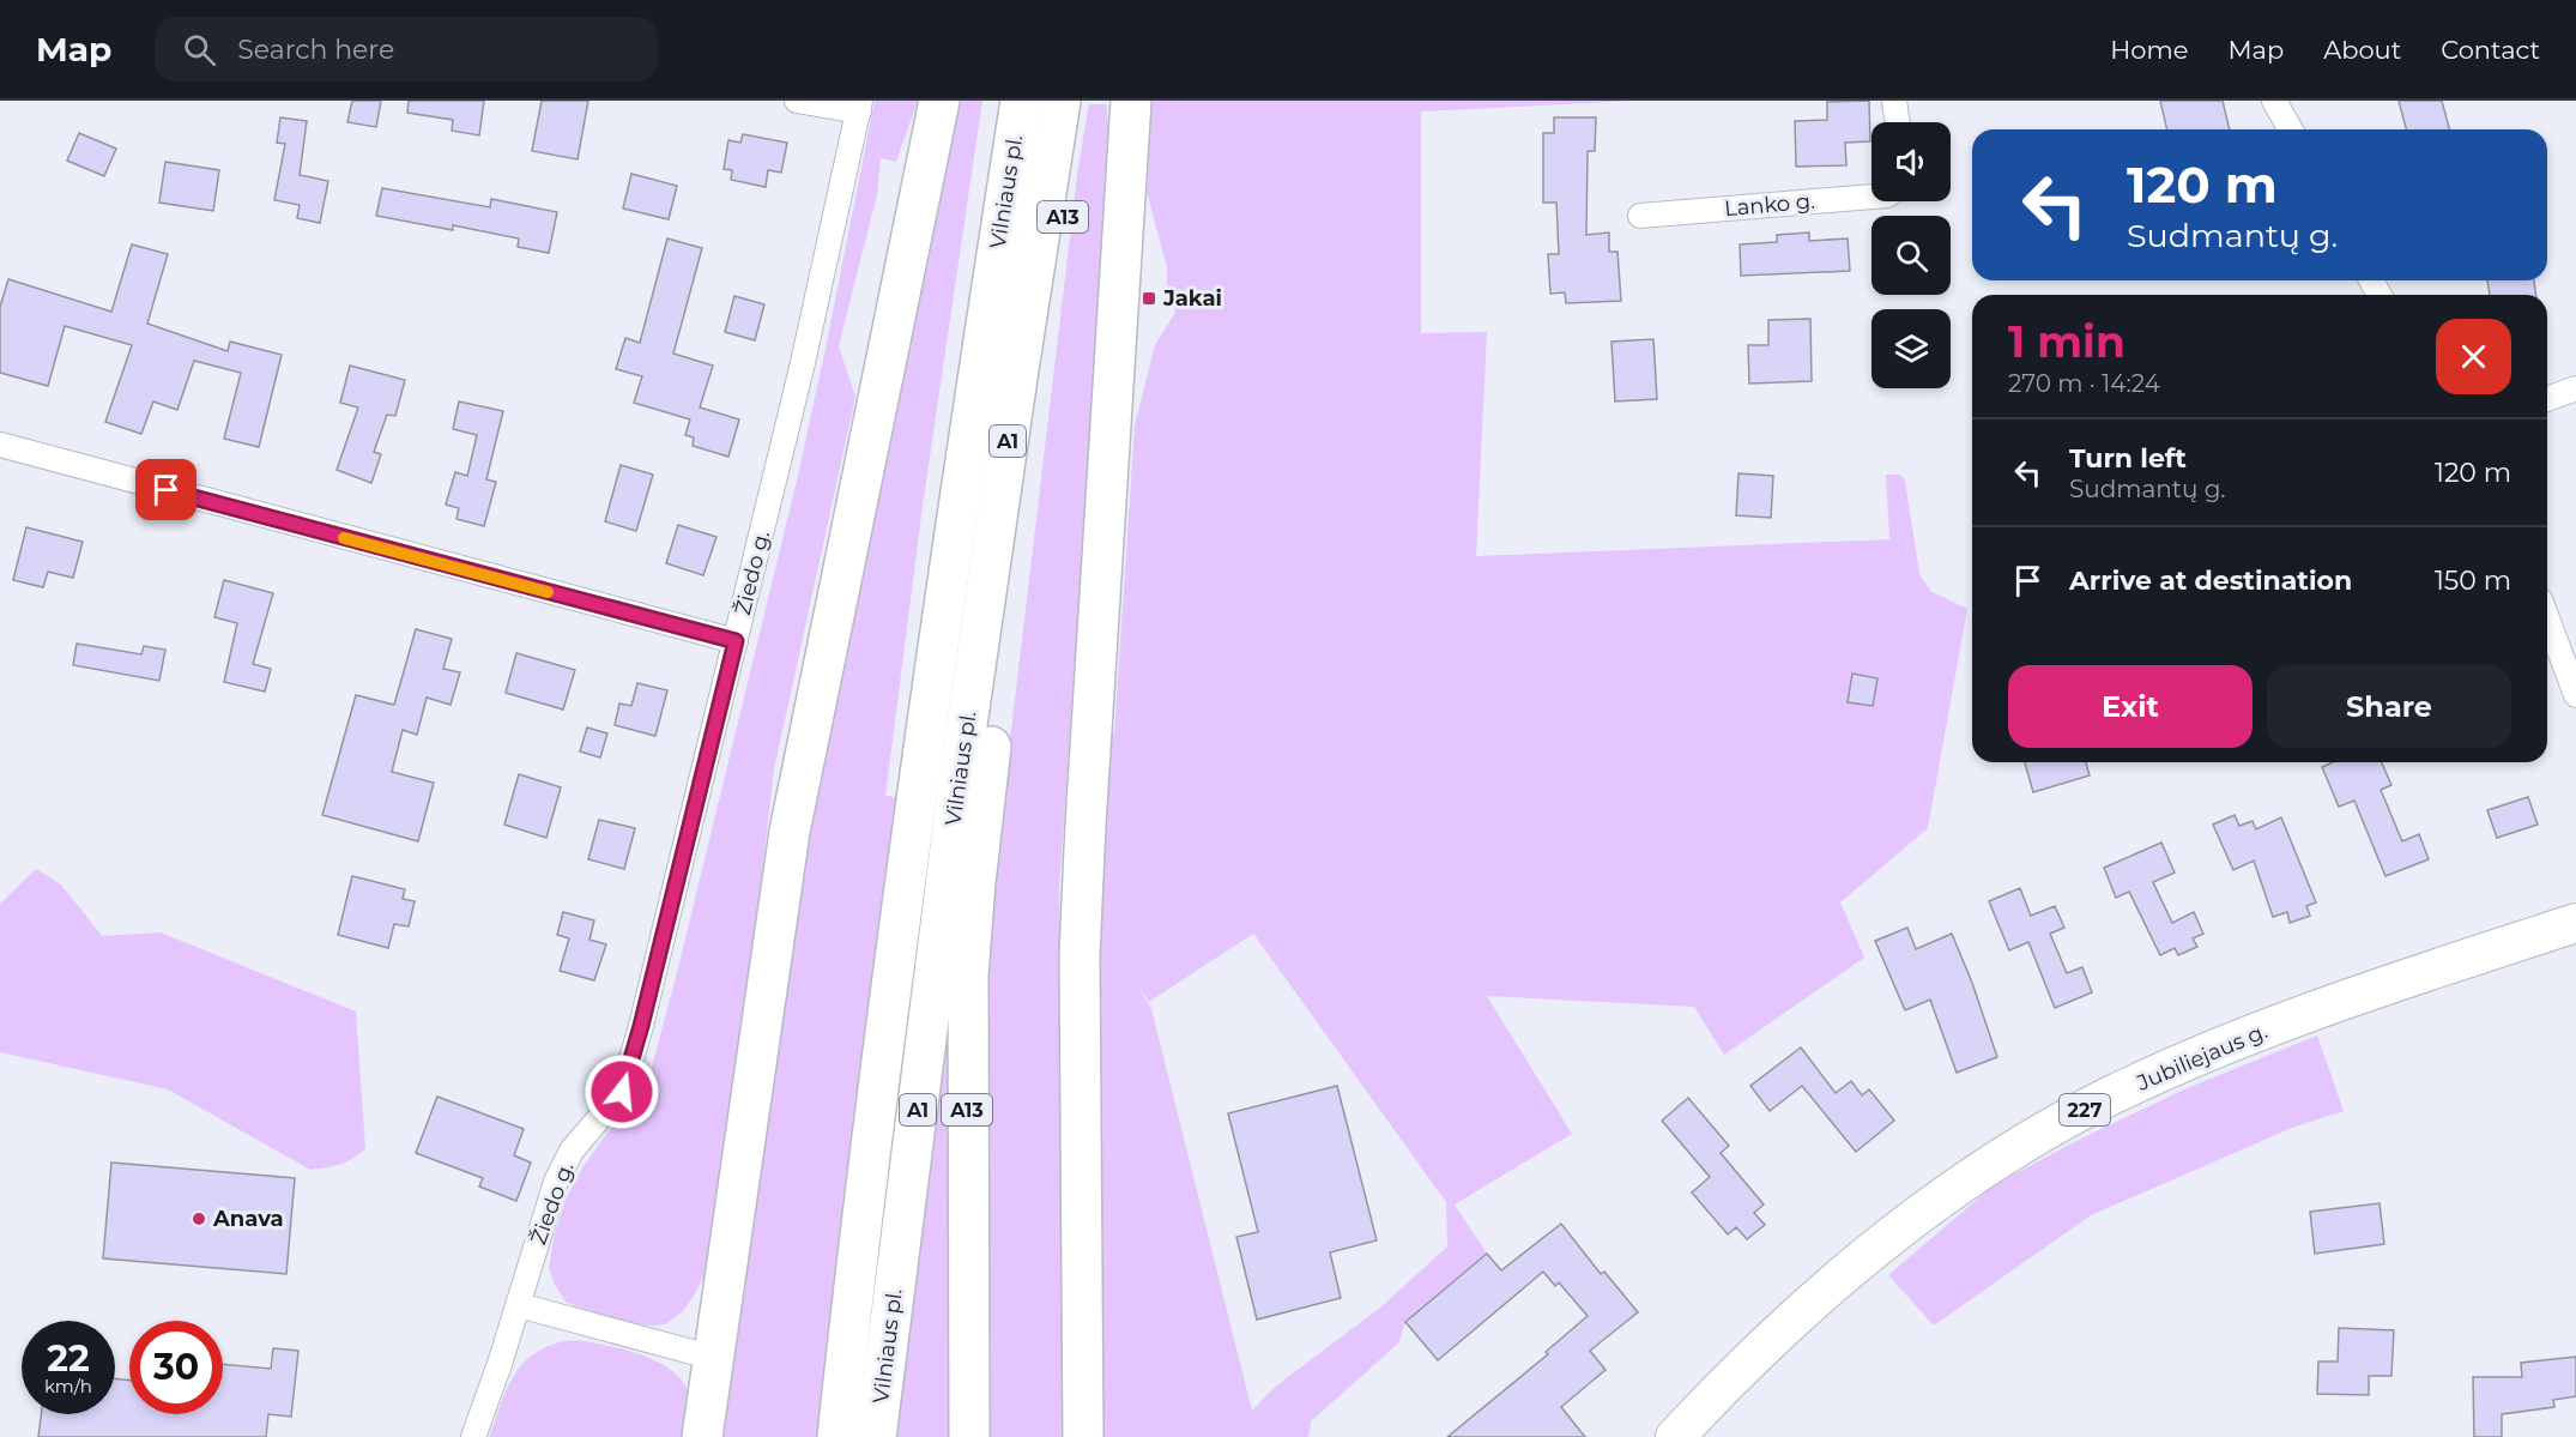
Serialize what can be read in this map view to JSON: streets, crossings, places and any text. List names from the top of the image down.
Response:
{
  "streets": {
    "highway": ["Vilniaus pl.", "A13", "A1"],
    "main road": ["Jubiliejaus g.", "227"],
    "street": ["Lanko g.", "Žiedo g."]
  },
  "crossings": [
    ["Vilniaus pl.", "A13"]
  ],
  "places": {
    "transit": ["Jakai"],
    "other": ["Anava"]
  },
  "page": {
    "header": "Map",
    "search": "Search here",
    "nav": [
      "Home",
      "Map",
      "About",
      "Contact"
    ],
    "turn": ["120 m", "Sudmantų g."],
    "heading": ["1 min", "270 m · 14:24"],
    "list": [
      {
        "name": "Turn left",
        "note": "Sudmantų g.",
        "value": "120 m"
      },
      {
        "name": "Arrive at destination",
        "value": "150 m"
      }
    ],
    "buttons": ["Exit", "Share"],
    "speed": "22 km/h",
    "limit": "30"
  }
}
